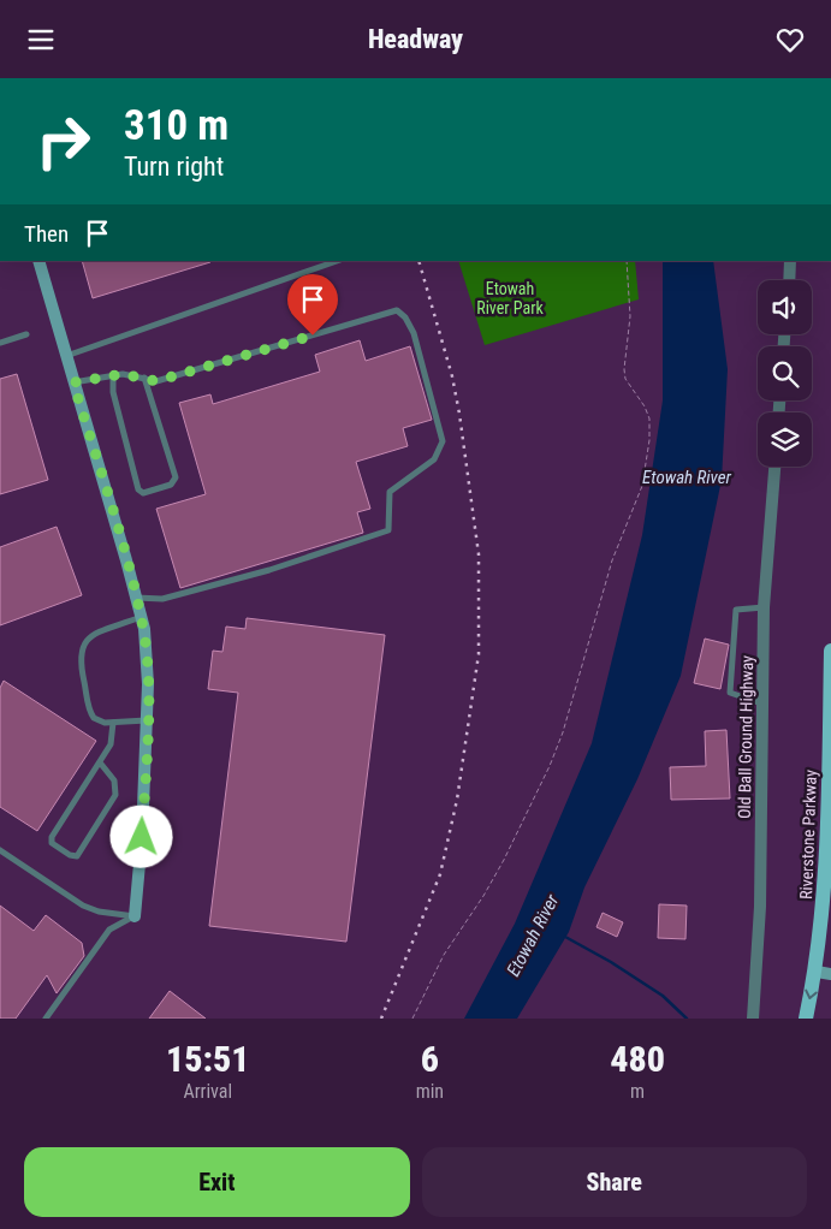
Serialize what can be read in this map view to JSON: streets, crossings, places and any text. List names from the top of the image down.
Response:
{
  "streets": {
    "main road": ["Riverstone Parkway"],
    "street": ["Old Ball Ground Highway"]
  },
  "water": ["Etowah River"],
  "parks": ["Etowah River Park"],
  "page": {
    "header": "Headway",
    "turn": ["310 m", "Turn right"],
    "then": "Then",
    "eta": [
      "15:51",
      "Arrival",
      "6",
      "min",
      "480",
      "m"
    ],
    "buttons": ["Exit", "Share"]
  }
}
